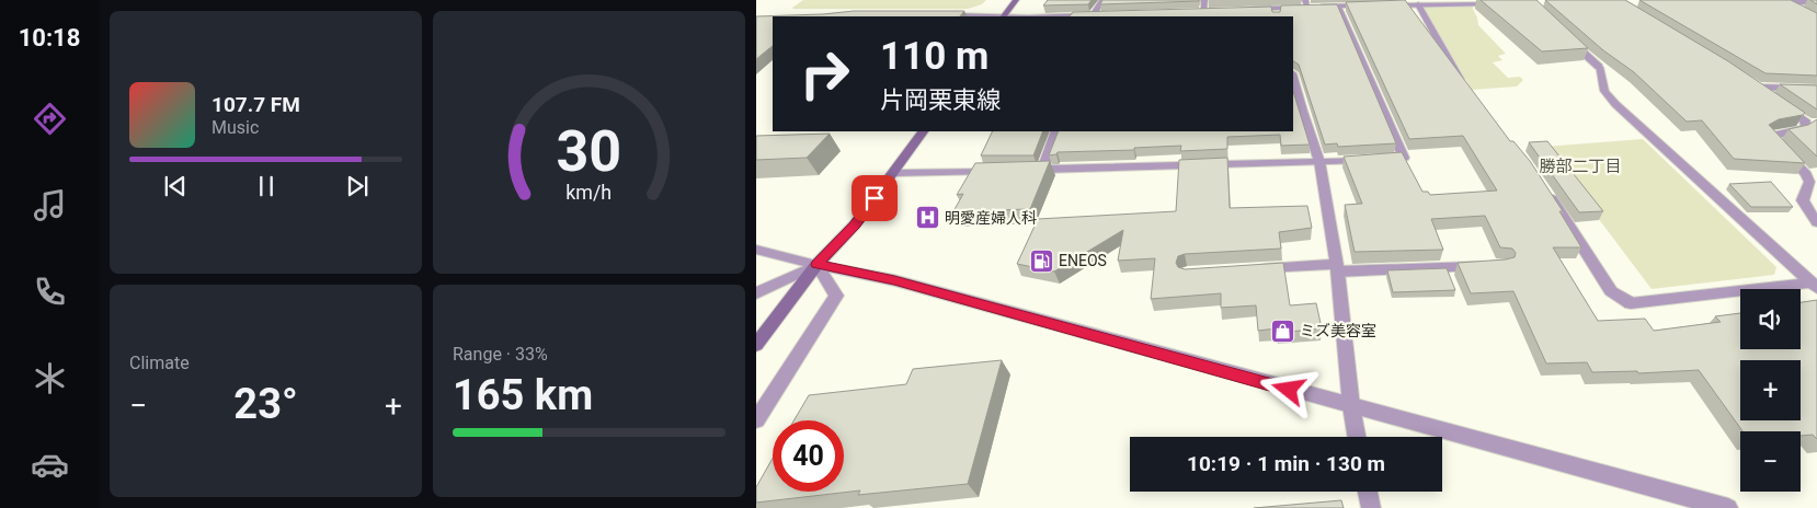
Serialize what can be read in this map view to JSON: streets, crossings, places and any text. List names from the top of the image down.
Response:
{
  "districts": ["勝部二丁目"],
  "places": {
    "hospital": ["明愛産婦人科"],
    "fuel station": ["ENEOS"],
    "shop": ["ミズ美容室"]
  },
  "page": {
    "tabs": "10:18",
    "turn": ["110 m", "片岡栗東線"],
    "song": ["107.7 FM", "Music"],
    "tile": [
      "Climate",
      ["Range · 33%", "165 km"]
    ],
    "map_buttons": ["+", "−"],
    "heat": ["−", "23°", "+"],
    "limit": "40",
    "trip": "10:19 · 1 min · 130 m",
    "gauge": ["30", "km/h"]
  }
}
